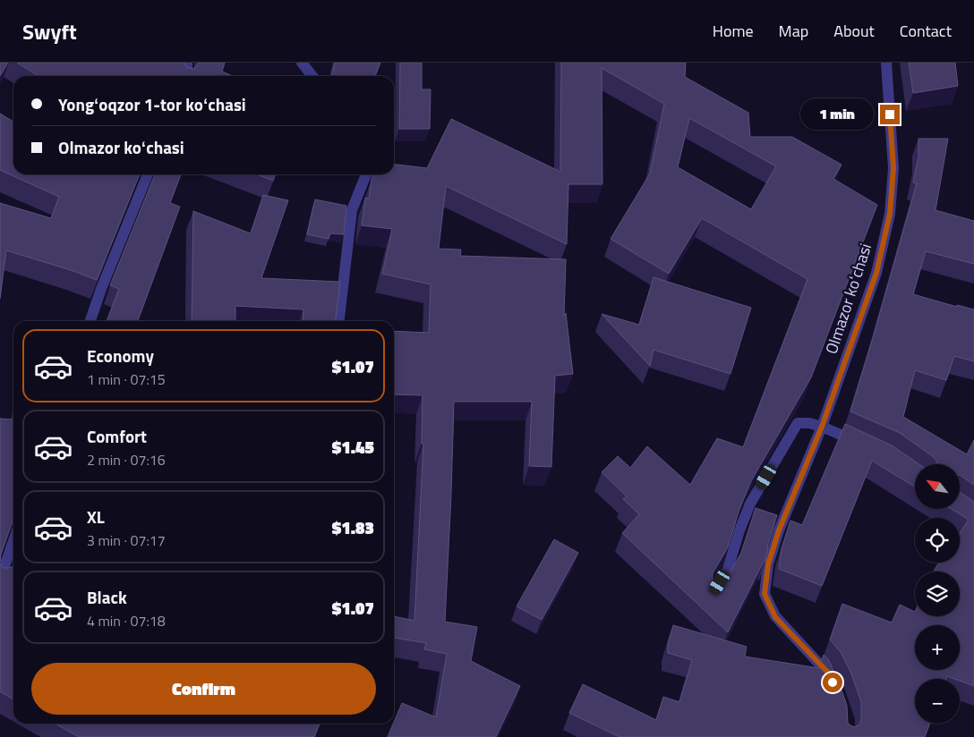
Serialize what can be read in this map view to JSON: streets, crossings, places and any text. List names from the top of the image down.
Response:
{
  "streets": {
    "street": ["Olmazor koʻchasi"]
  },
  "north": "top left",
  "page": {
    "header": "Swyft",
    "nav": [
      "Home",
      "Map",
      "About",
      "Contact"
    ],
    "banner": ["Yongʻoqzor 1-tor koʻchasi", "Olmazor koʻchasi"],
    "bubble": "1 min",
    "list": [
      {
        "name": "Economy",
        "note": "1 min · 07:15",
        "value": "$1.07"
      },
      {
        "name": "Comfort",
        "note": "2 min · 07:16",
        "value": "$1.45"
      },
      {
        "name": "XL",
        "note": "3 min · 07:17",
        "value": "$1.83"
      },
      {
        "name": "Black",
        "note": "4 min · 07:18",
        "value": "$1.07"
      }
    ],
    "map_buttons": ["+", "−"],
    "buttons": "Confirm"
  }
}
